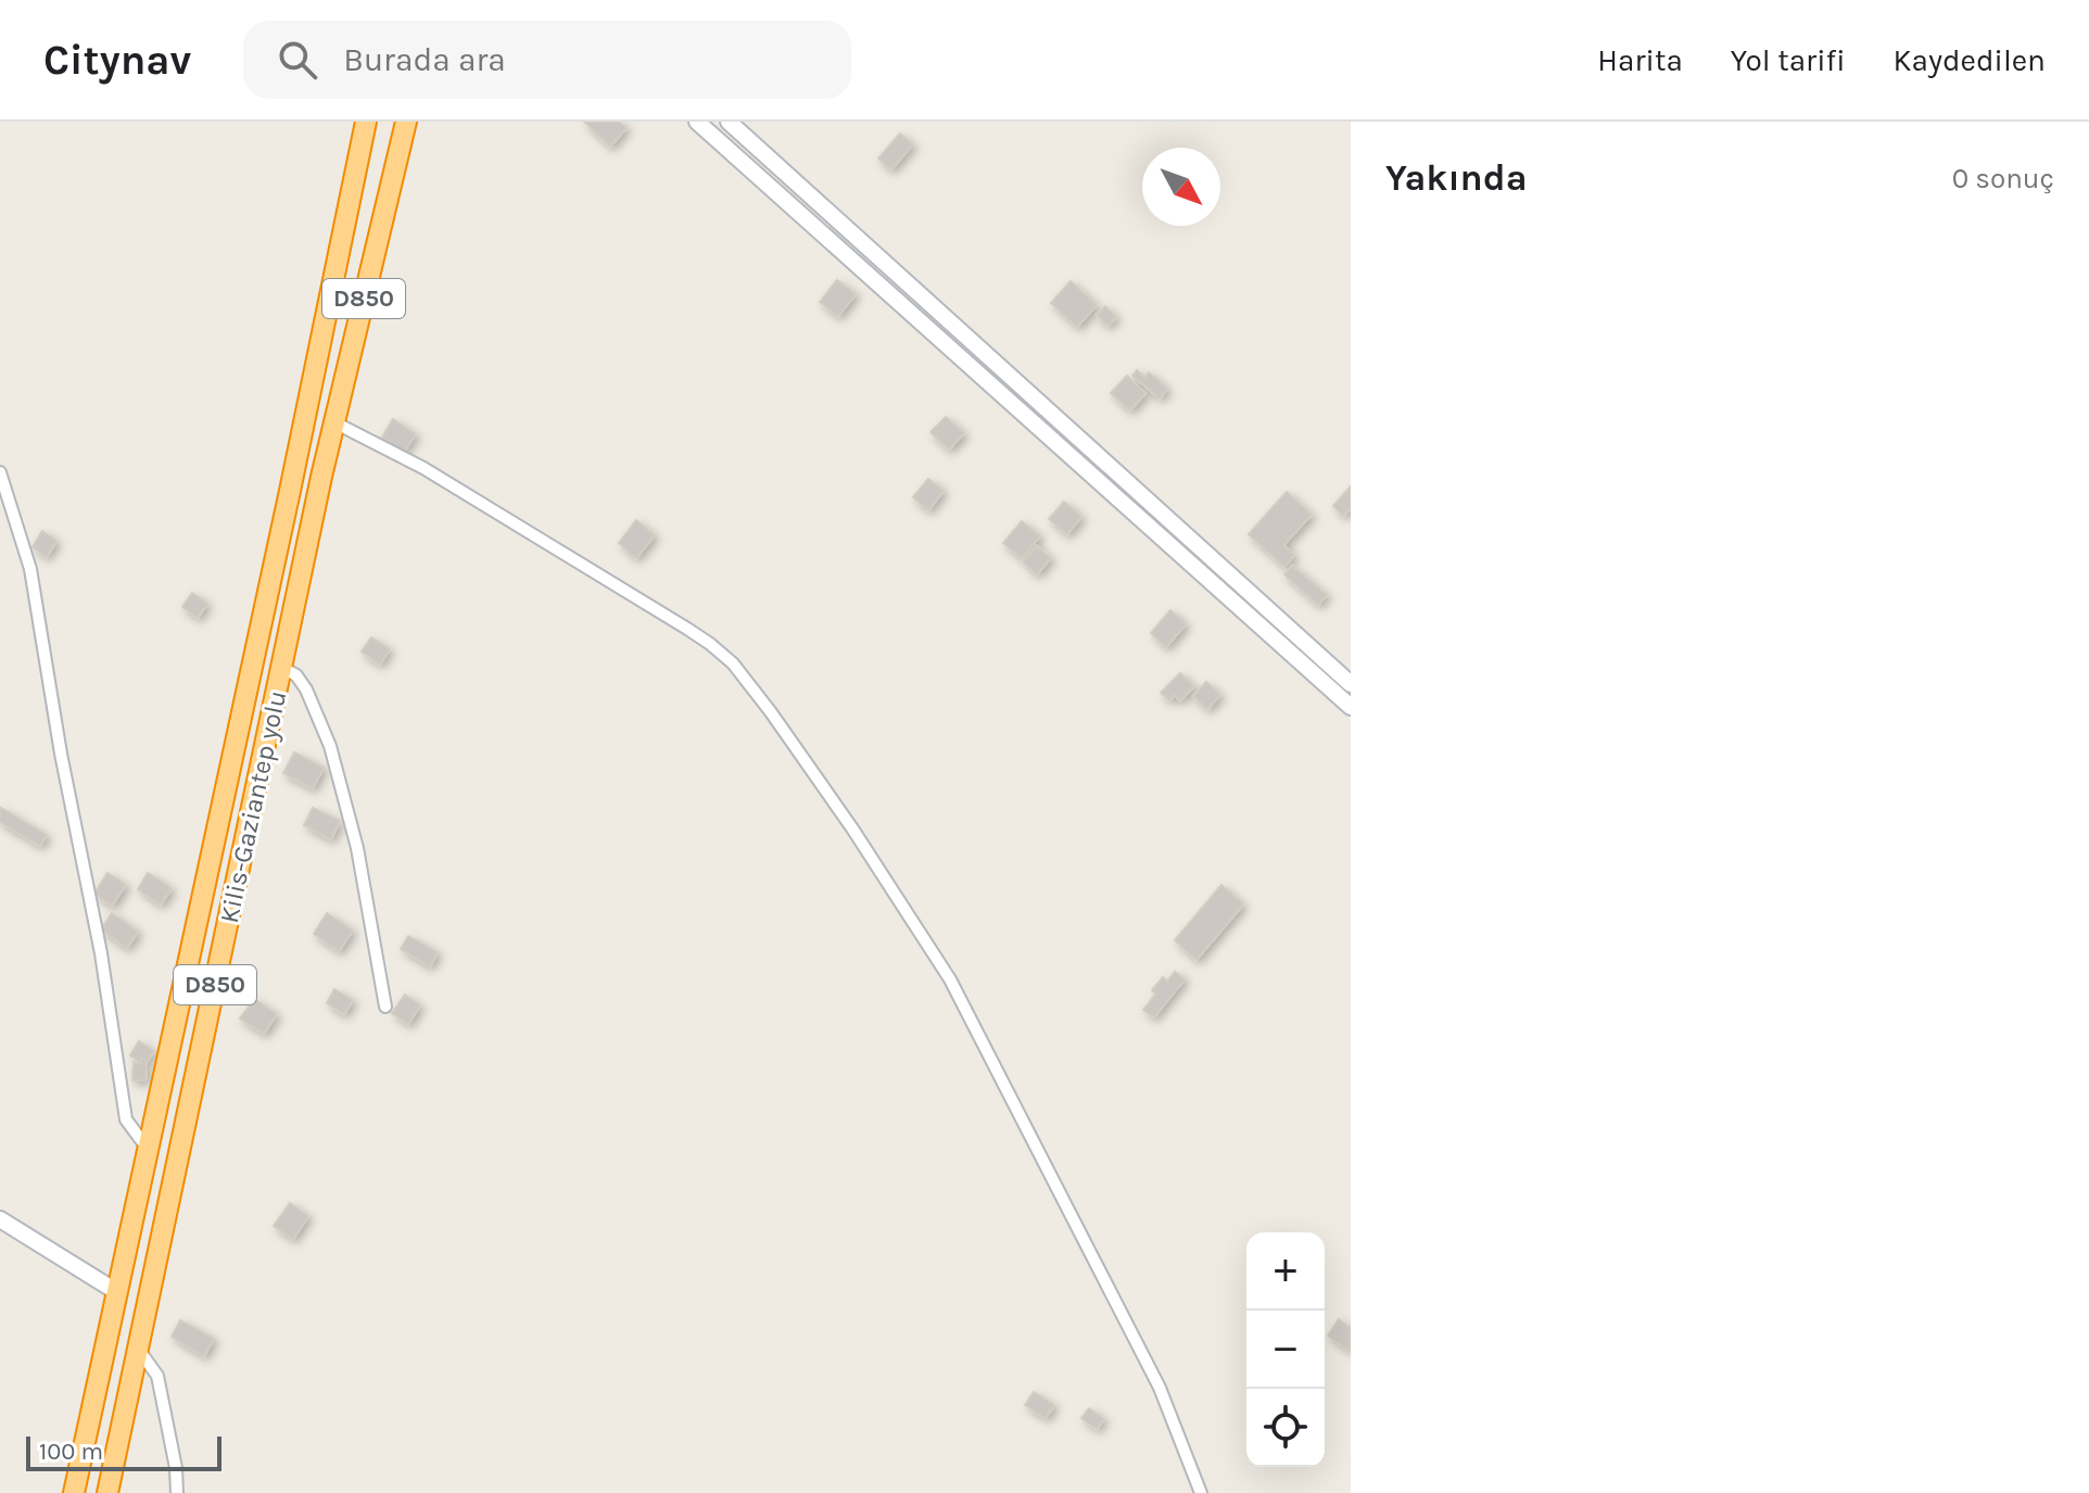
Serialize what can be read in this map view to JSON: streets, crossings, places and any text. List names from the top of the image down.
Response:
{
  "streets": {
    "highway": ["D850", "Kilis-Gaziantep yolu"]
  },
  "scale_bar": "100 m",
  "north": "bottom right",
  "page": {
    "header": "Citynav",
    "search": "Burada ara",
    "nav": ["Harita", "Yol tarifi", "Kaydedilen"],
    "heading": ["Yakında", "0 sonuç"],
    "map_buttons": ["+", "−"],
    "scale": "100 m"
  }
}
